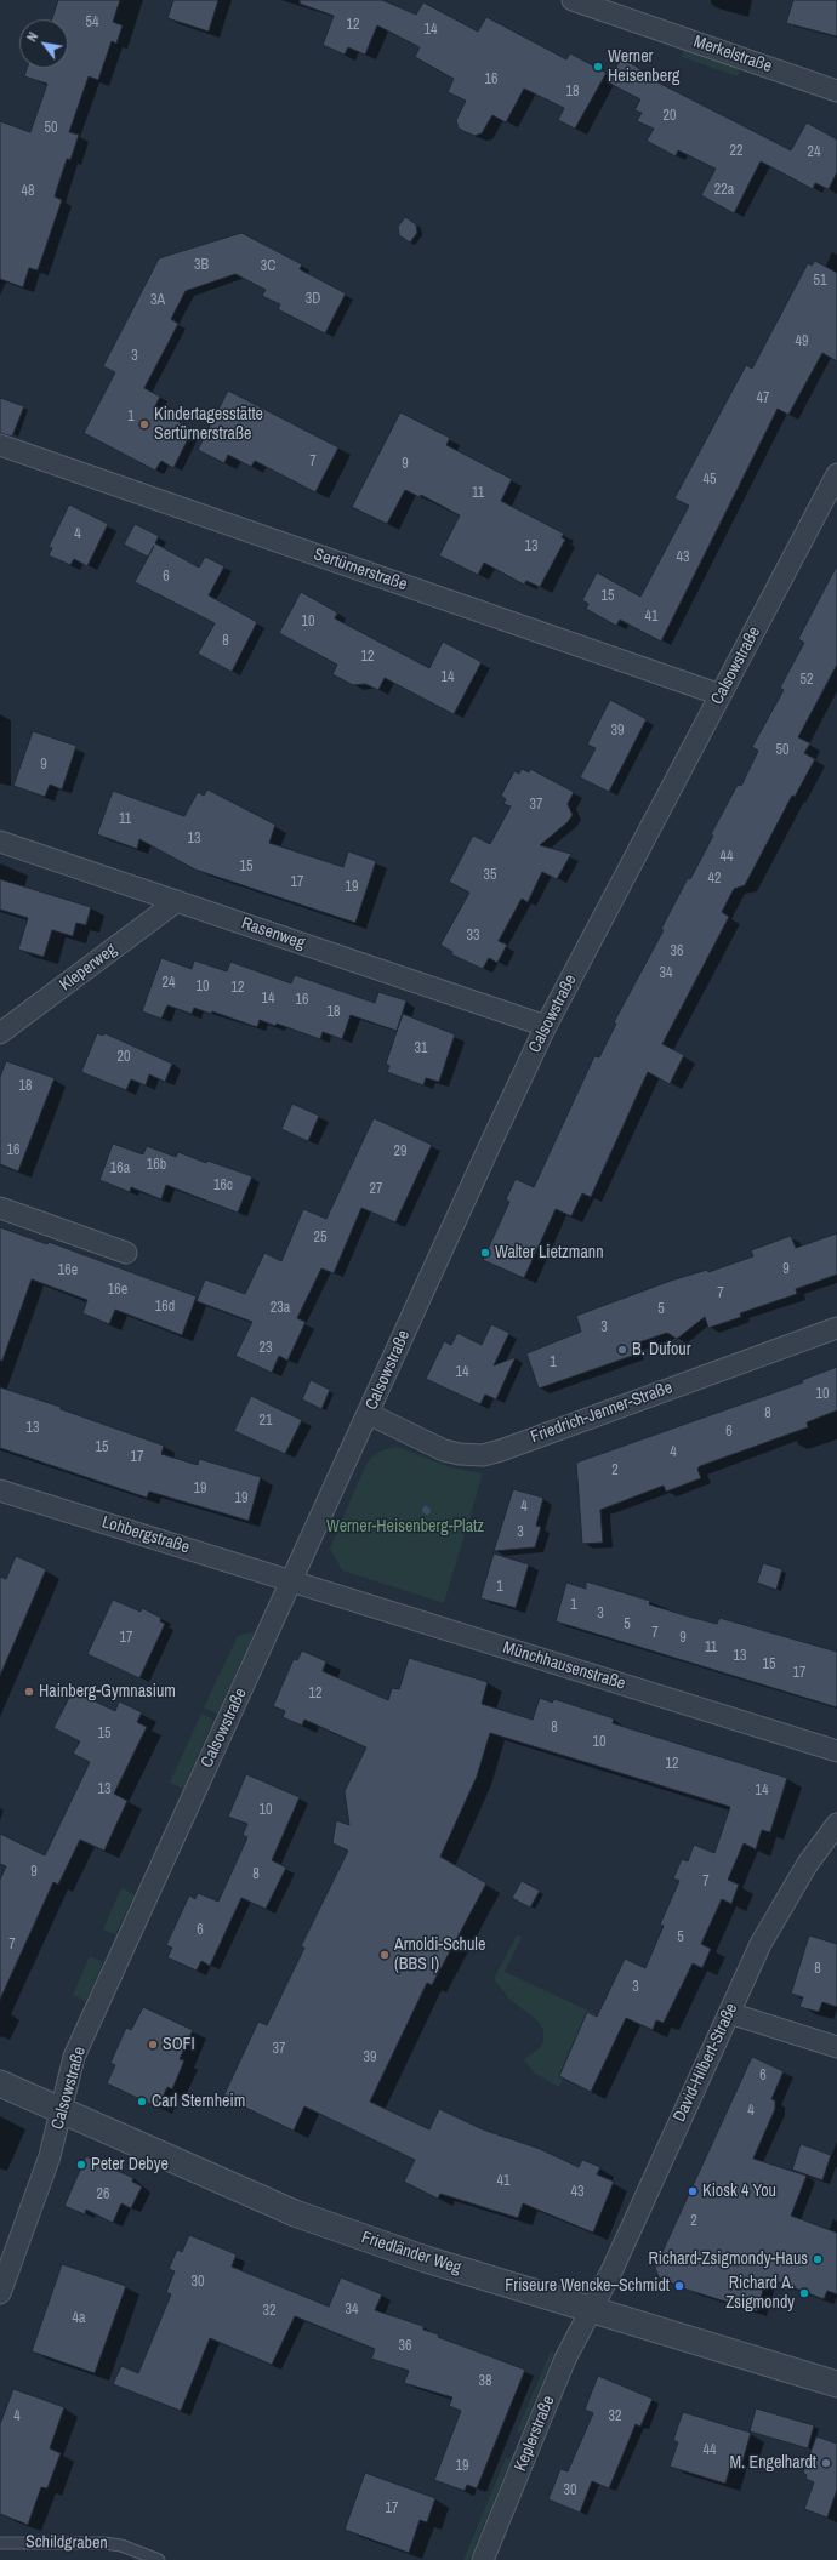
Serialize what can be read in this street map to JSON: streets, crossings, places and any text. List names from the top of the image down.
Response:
{
  "streets": {
    "street": [
      "Merkelstraße",
      "Sertürnerstraße",
      "Calsowstraße",
      "Rasenweg",
      "Kleperweg",
      "Friedrich-Jenner-Straße",
      "Lohbergstraße",
      "Münchhausenstraße",
      "David-Hilbert-Straße",
      "Friedländer Weg",
      "Keplerstraße"
    ],
    "lane": ["Schildgraben"]
  },
  "crossings": [
    ["Sertürnerstraße", "Calsowstraße"],
    ["Calsowstraße", "Rasenweg"],
    ["Calsowstraße", "Friedrich-Jenner-Straße"],
    ["Calsowstraße", "Lohbergstraße"],
    ["Calsowstraße", "Münchhausenstraße"],
    ["Calsowstraße", "Friedländer Weg"],
    ["Rasenweg", "Kleperweg"],
    ["Lohbergstraße", "Münchhausenstraße"],
    ["David-Hilbert-Straße", "Friedländer Weg"],
    ["David-Hilbert-Straße", "Keplerstraße"],
    ["Friedländer Weg", "Keplerstraße"]
  ],
  "parks": ["Werner-Heisenberg-Platz"],
  "places": [
    "Werner Heisenberg",
    "Kindertagesstätte Sertürnerstraße",
    "Walter Lietzmann",
    "B. Dufour",
    "Hainberg-Gymnasium",
    "Arnoldi-Schule (BBS I)",
    "SOFI",
    "Carl Sternheim",
    "Peter Debye",
    "Kiosk 4 You",
    "Richard-Zsigmondy-Haus",
    "Friseure Wencke–Schmidt",
    "Richard A. Zsigmondy",
    "M. Engelhardt"
  ],
  "house_numbers": [
    "54",
    "12",
    "14",
    "16",
    "18",
    "20",
    "50",
    "22",
    "24",
    "22a",
    "48",
    "3B",
    "3C",
    "51",
    "3D",
    "3A",
    "49",
    "3",
    "47",
    "1",
    "7",
    "9",
    "45",
    "11",
    "4",
    "13",
    "43",
    "6",
    "15",
    "41",
    "10",
    "8",
    "12",
    "14",
    "52",
    "39",
    "50",
    "9",
    "37",
    "11",
    "13",
    "44",
    "15",
    "35",
    "42",
    "17",
    "19",
    "33",
    "36",
    "34",
    "24",
    "10",
    "12",
    "14",
    "16",
    "18",
    "31",
    "20",
    "18",
    "16",
    "29",
    "16b",
    "16a",
    "16c",
    "27",
    "25",
    "9",
    "16e",
    "16e",
    "7",
    "16d",
    "23a",
    "5",
    "3",
    "23",
    "1",
    "14",
    "10",
    "8",
    "21",
    "13",
    "6",
    "15",
    "4",
    "17",
    "2",
    "19",
    "19",
    "4",
    "3",
    "1",
    "1",
    "3",
    "5",
    "7",
    "17",
    "9",
    "11",
    "13",
    "15",
    "17",
    "12",
    "8",
    "15",
    "10",
    "12",
    "13",
    "14",
    "10",
    "9",
    "8",
    "7",
    "6",
    "5",
    "7",
    "8",
    "3",
    "37",
    "39",
    "6",
    "4",
    "41",
    "43",
    "26",
    "2",
    "30",
    "34",
    "32",
    "4a",
    "36",
    "38",
    "4",
    "32",
    "44",
    "19",
    "30",
    "17"
  ],
  "north": "top left"
}
